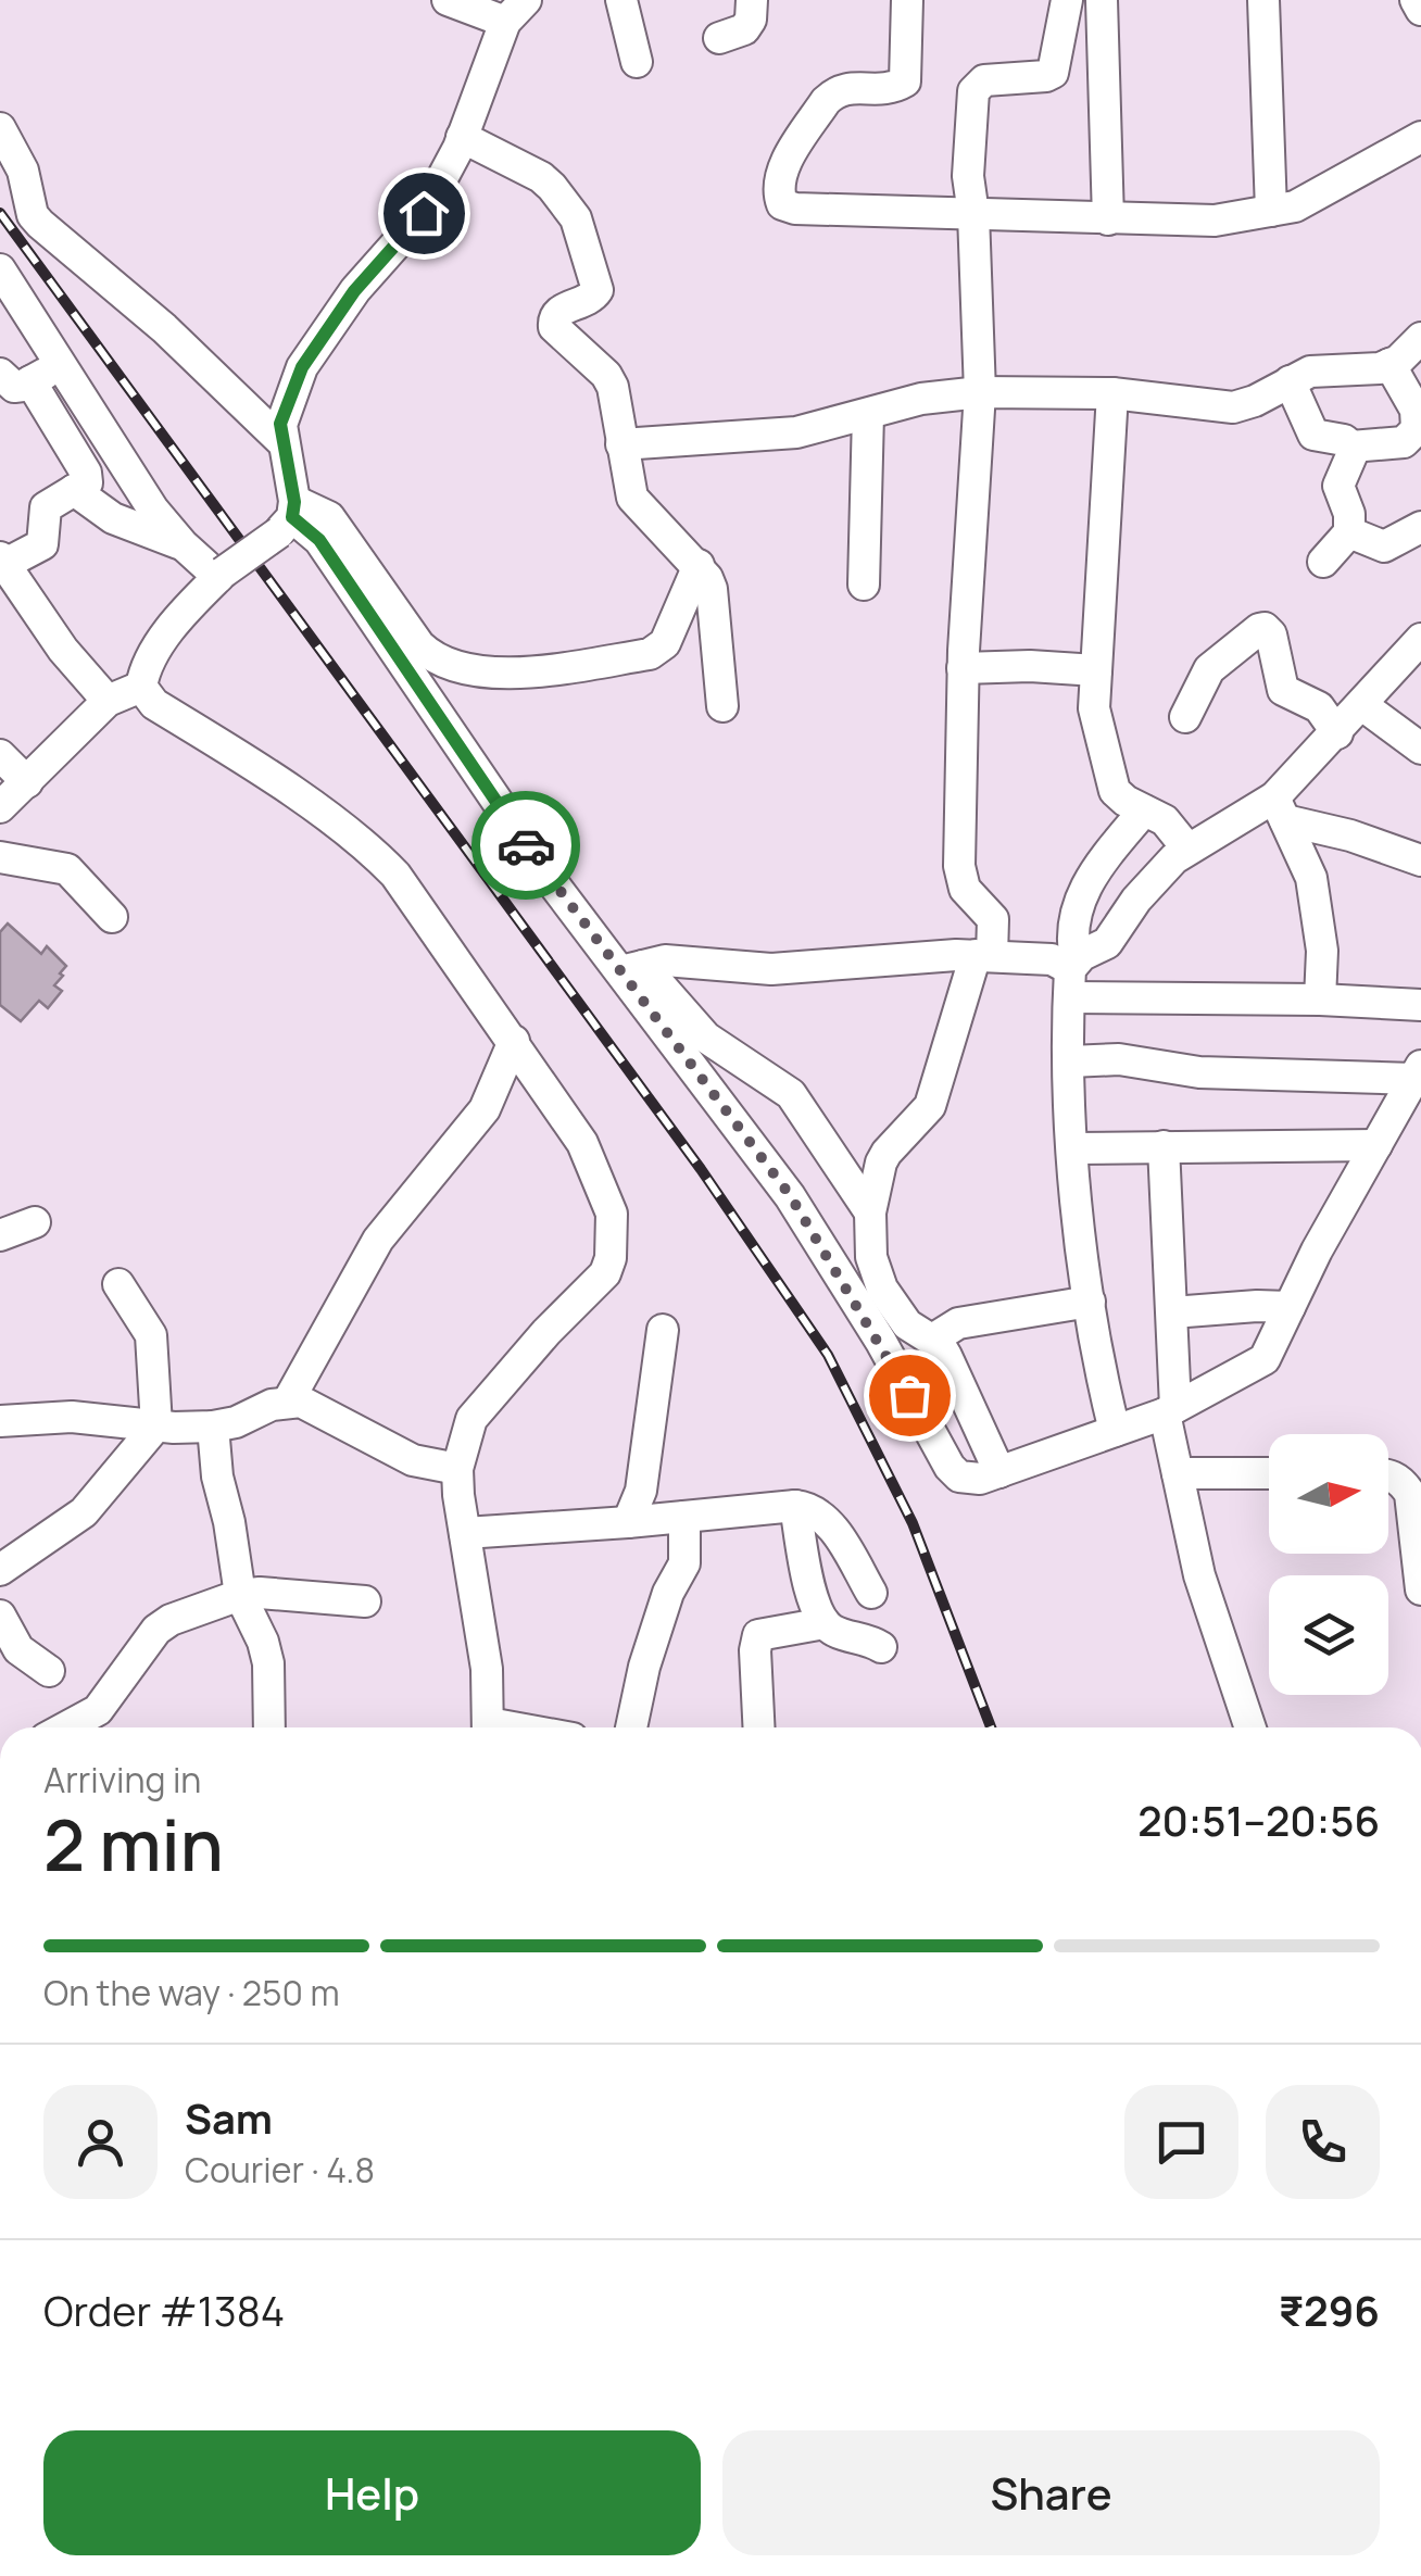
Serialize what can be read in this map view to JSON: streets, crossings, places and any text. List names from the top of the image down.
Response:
{
  "north": "right",
  "page": {
    "heading": ["2 min", "Arriving in", "20:51–20:56"],
    "panel": [
      "Sam",
      "Courier · 4.8",
      "Order #1384",
      "₹296"
    ],
    "bar": "On the way · 250 m",
    "buttons": ["Help", "Share"]
  }
}
